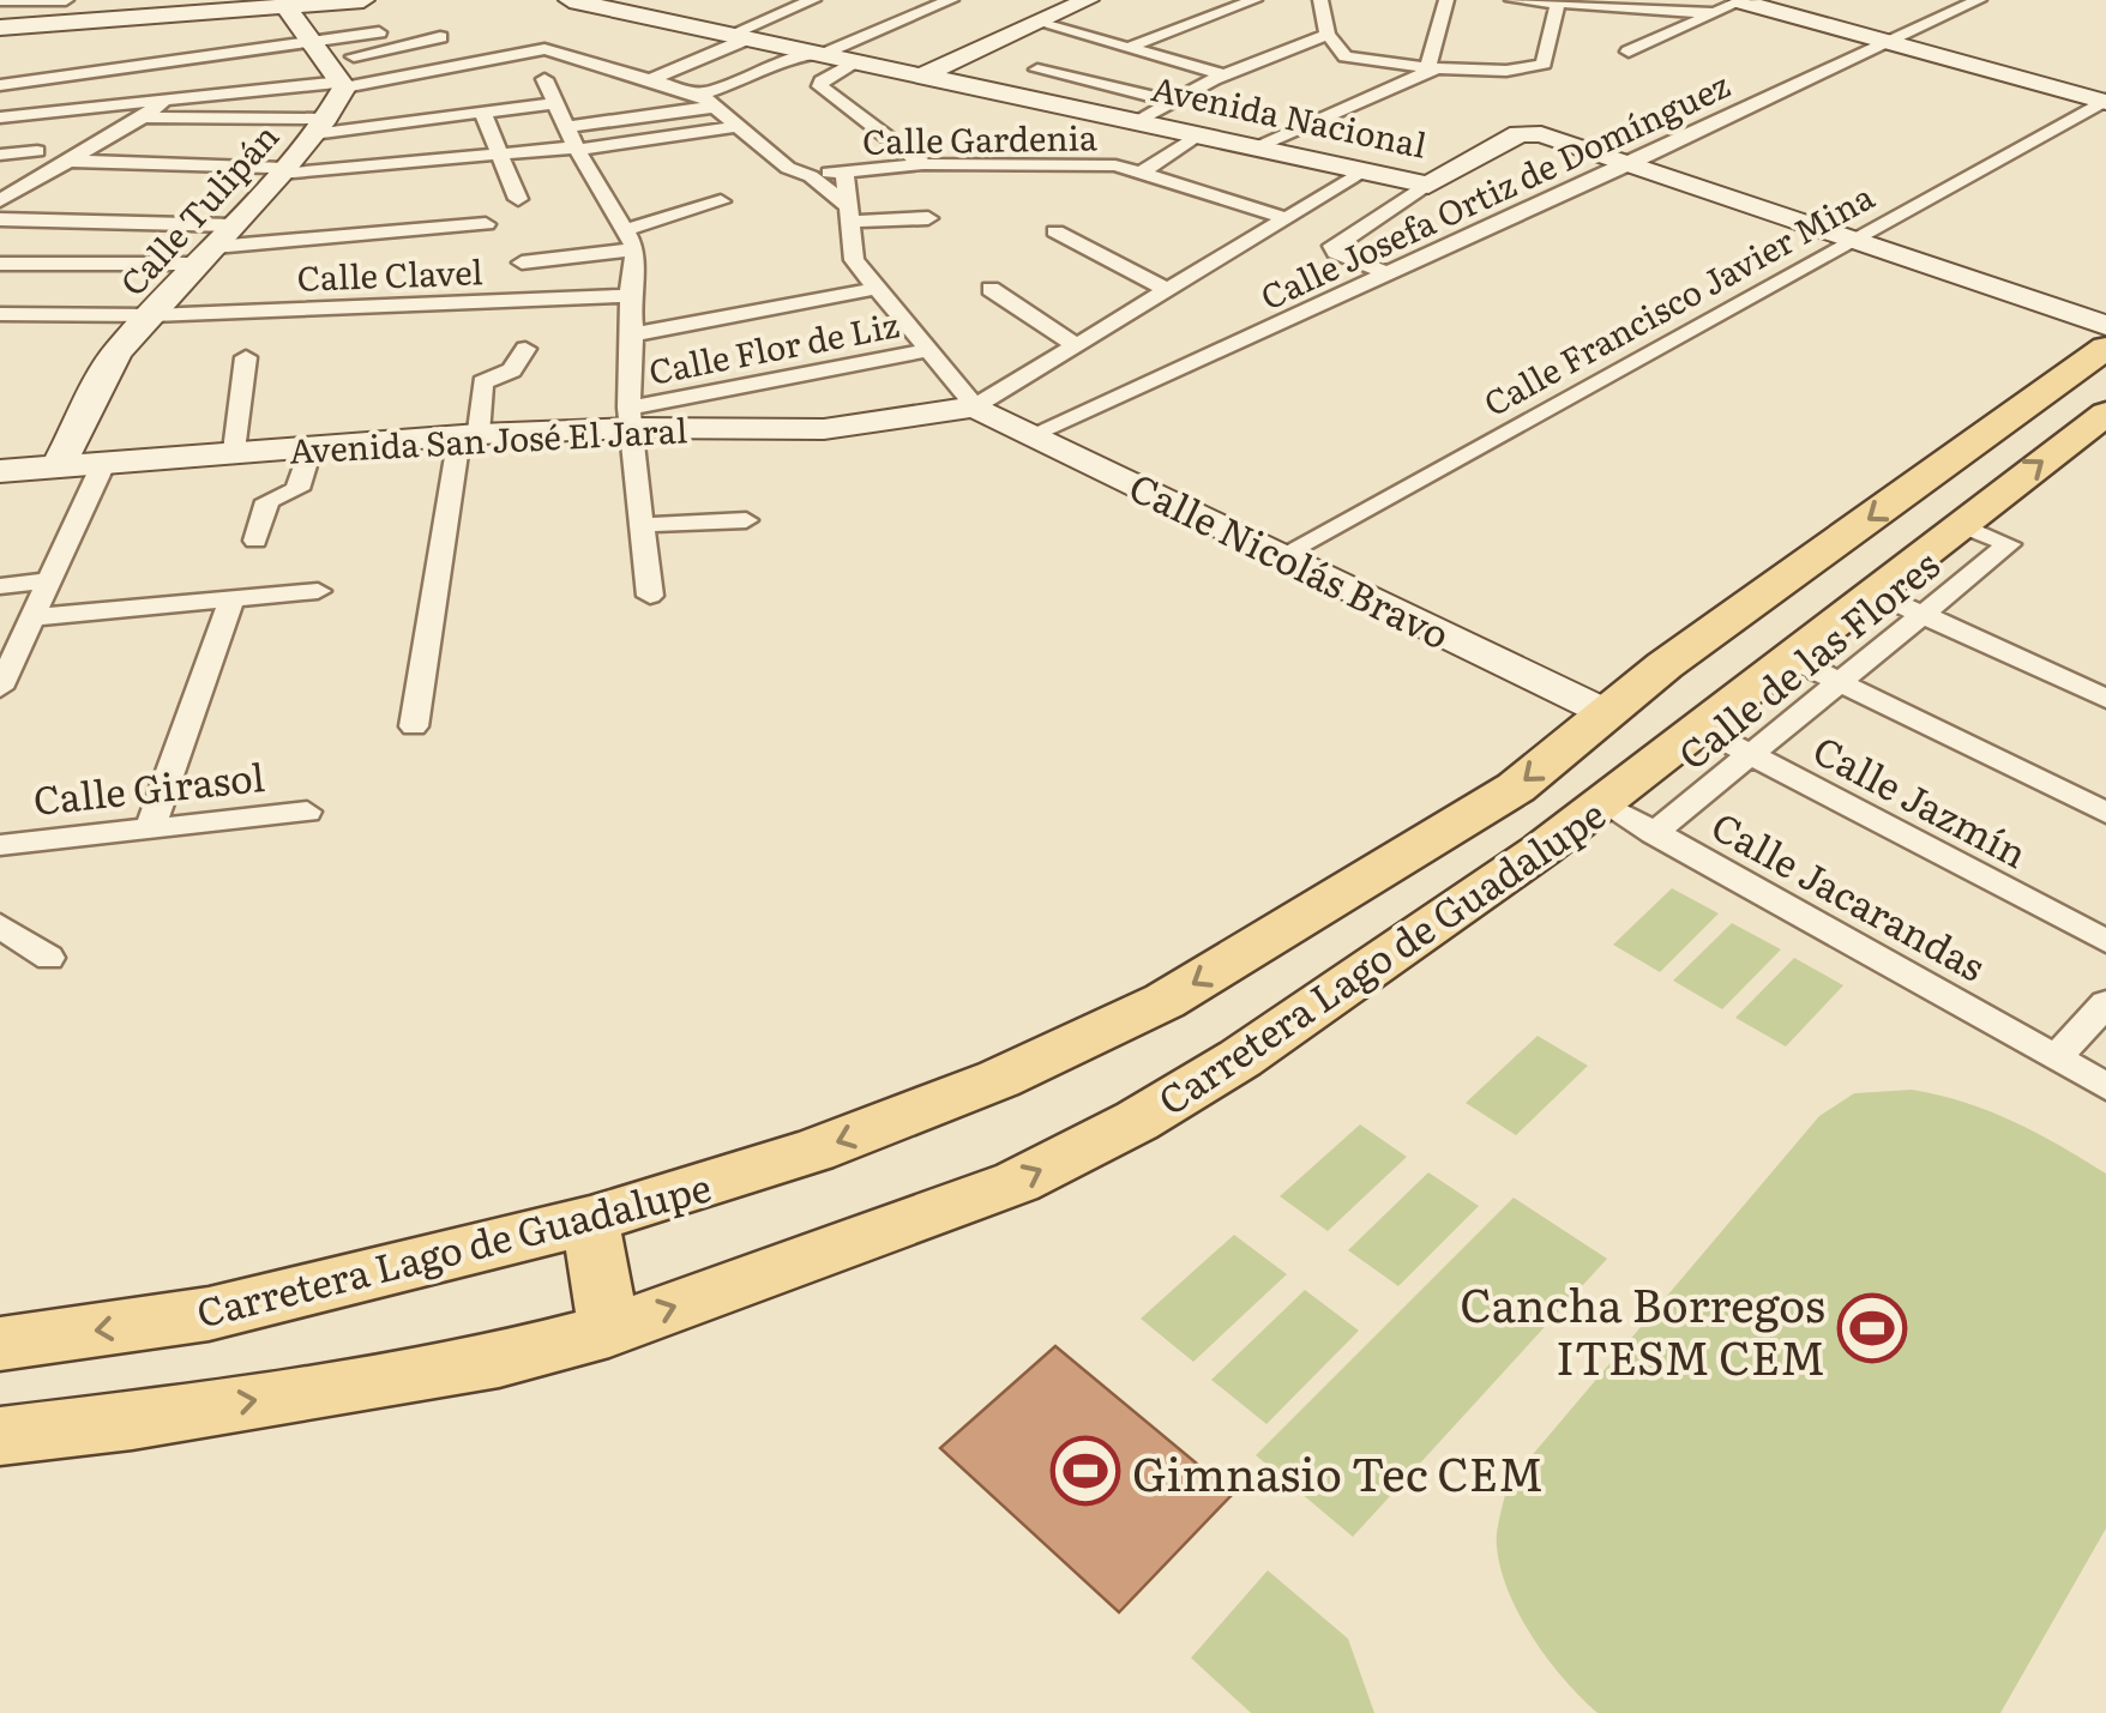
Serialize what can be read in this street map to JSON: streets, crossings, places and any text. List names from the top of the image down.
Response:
{
  "streets": {
    "main road": ["Carretera Lago de Guadalupe"],
    "street": [
      "Avenida Nacional",
      "Calle Gardenia",
      "Calle Josefa Ortiz de Domínguez",
      "Calle Tulipán",
      "Calle Clavel",
      "Calle Francisco Javier Mina",
      "Calle Flor de Liz",
      "Avenida San José El Jaral",
      "Calle Nicolás Bravo",
      "Calle de las Flores",
      "Calle Girasol",
      "Calle Jazmín",
      "Calle Jacarandas"
    ]
  },
  "crossings": [
    ["Avenida Nacional", "Calle Josefa Ortiz de Domínguez"],
    ["Avenida Nacional", "Calle Francisco Javier Mina"],
    ["Calle Josefa Ortiz de Domínguez", "Calle Nicolás Bravo"],
    ["Calle Tulipán", "Calle Clavel"],
    ["Calle Tulipán", "Avenida San José El Jaral"],
    ["Calle Francisco Javier Mina", "Calle Nicolás Bravo"],
    ["Calle Flor de Liz", "Avenida San José El Jaral"],
    ["Avenida San José El Jaral", "Calle Nicolás Bravo"],
    ["Calle Nicolás Bravo", "Carretera Lago de Guadalupe"],
    ["Calle de las Flores", "Calle Jazmín"],
    ["Calle de las Flores", "Calle Jacarandas"],
    ["Calle de las Flores", "Carretera Lago de Guadalupe"],
    ["Calle Jazmín", "Carretera Lago de Guadalupe"],
    ["Calle Jacarandas", "Carretera Lago de Guadalupe"]
  ],
  "places": {
    "sports": ["Cancha Borregos ITESM CEM", "Gimnasio Tec CEM"]
  }
}
